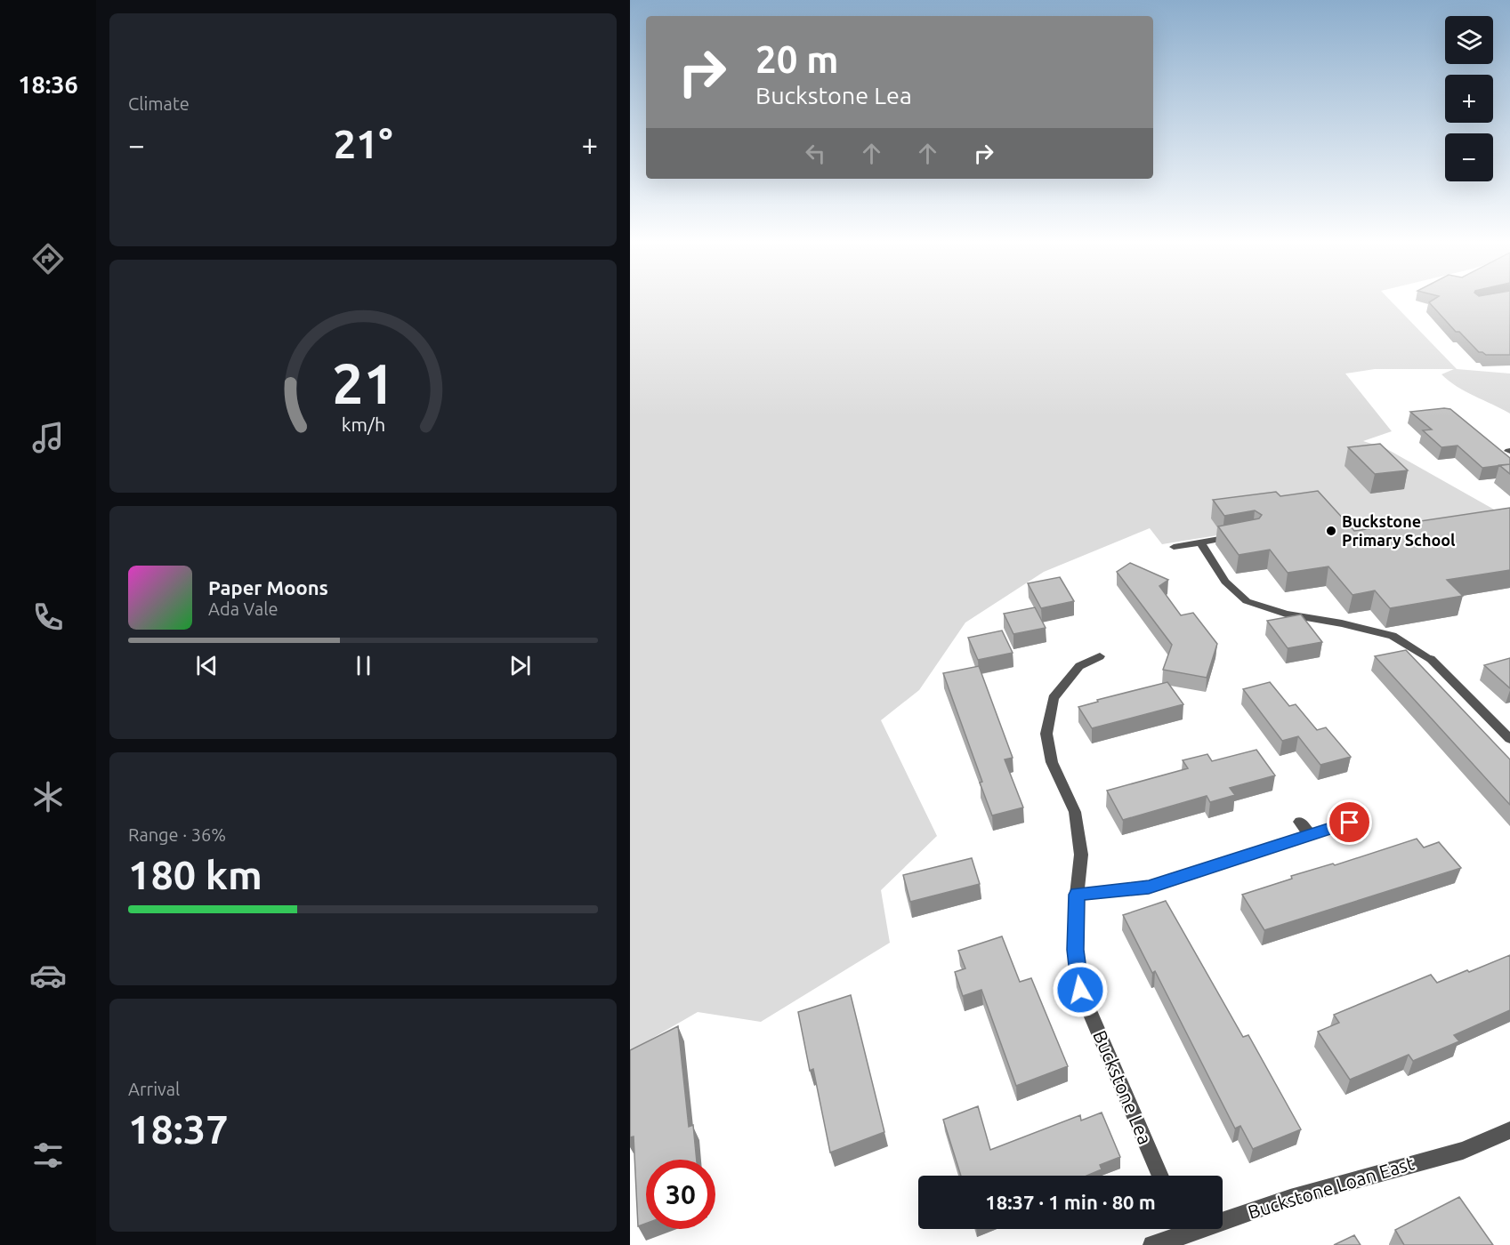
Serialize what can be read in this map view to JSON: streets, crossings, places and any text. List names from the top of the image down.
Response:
{
  "streets": {
    "street": ["Buckstone Lea", "Buckstone Loan East"]
  },
  "places": ["Buckstone Primary School"],
  "page": {
    "tabs": "18:36",
    "tile": [
      "Climate",
      ["Range · 36%", "180 km"],
      ["Arrival", "18:37"]
    ],
    "map_buttons": ["+", "−"],
    "turn": ["20 m", "Buckstone Lea"],
    "heat": ["−", "21°", "+"],
    "song": ["Paper Moons", "Ada Vale"],
    "limit": "30",
    "trip": "18:37 · 1 min · 80 m",
    "gauge": ["21", "km/h"]
  }
}
